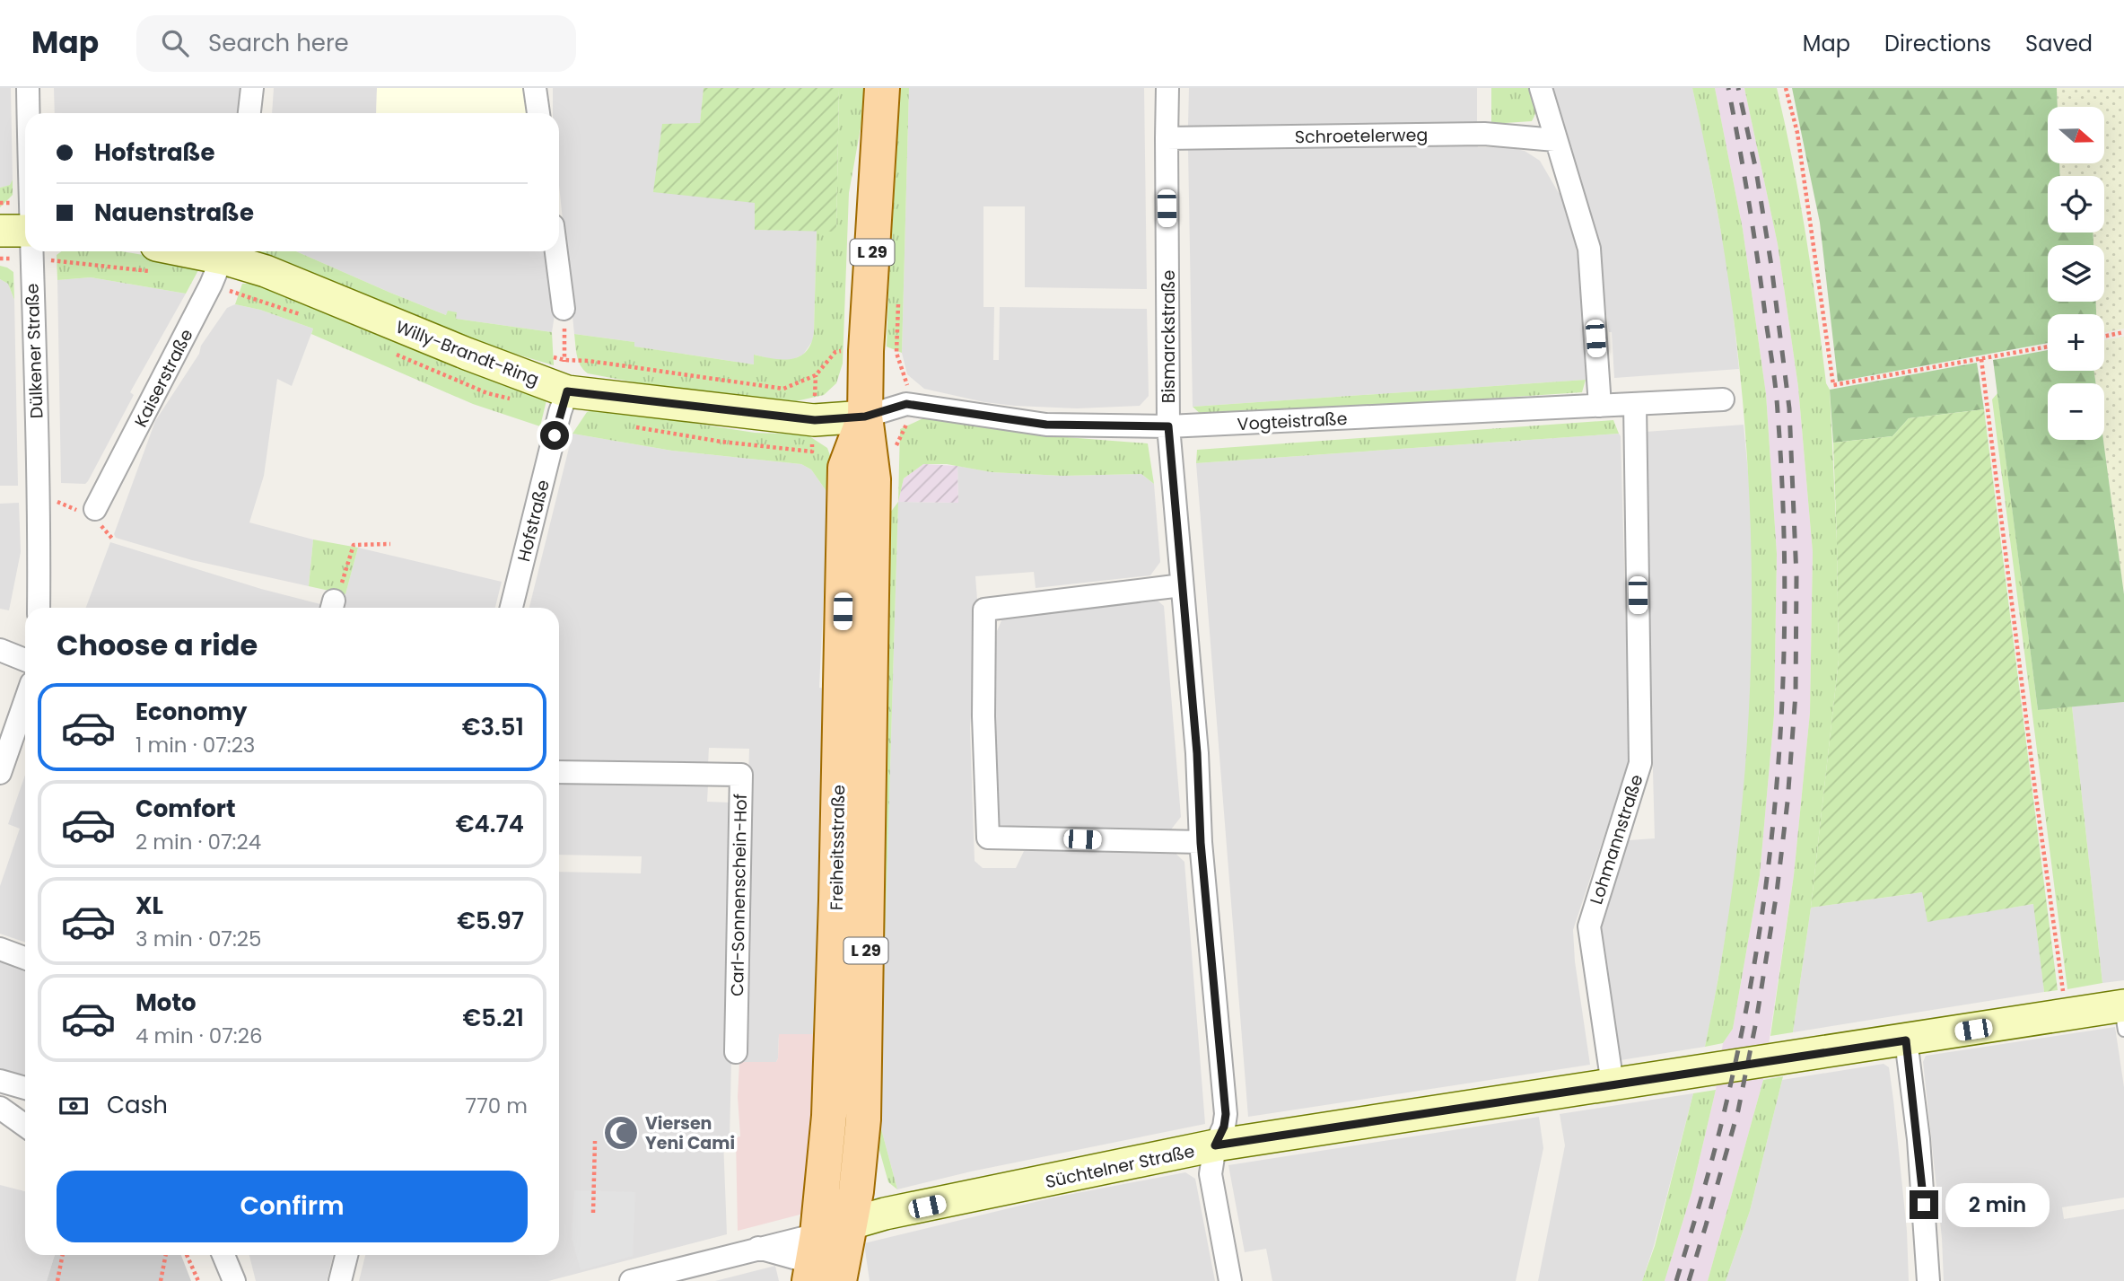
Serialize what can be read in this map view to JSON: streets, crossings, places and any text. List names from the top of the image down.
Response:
{
  "streets": {
    "main road": [
      "L 29",
      "Willy-Brandt-Ring",
      "Freiheitsstraße",
      "Süchtelner Straße"
    ],
    "street": [
      "Schroetelerweg",
      "Bismarckstraße",
      "Dülkener Straße",
      "Kaiserstraße",
      "Vogteistraße",
      "Hofstraße",
      "Lohmannstraße",
      "Carl-Sonnenschein-Hof"
    ]
  },
  "crossings": [
    ["Schroetelerweg", "Bismarckstraße"],
    ["Bismarckstraße", "Vogteistraße"],
    ["Bismarckstraße", "Süchtelner Straße"],
    ["Willy-Brandt-Ring", "Kaiserstraße"],
    ["Willy-Brandt-Ring", "Vogteistraße"],
    ["Willy-Brandt-Ring", "Hofstraße"],
    ["Willy-Brandt-Ring", "Freiheitsstraße"],
    ["Vogteistraße", "Lohmannstraße"],
    ["Vogteistraße", "Freiheitsstraße"],
    ["Lohmannstraße", "Süchtelner Straße"],
    ["Freiheitsstraße", "Süchtelner Straße"]
  ],
  "places": {
    "mosque": ["Viersen Yeni Cami"]
  },
  "north": "right",
  "page": {
    "header": "Map",
    "search": "Search here",
    "nav": ["Map", "Directions", "Saved"],
    "map_buttons": ["+", "−"],
    "banner": ["Hofstraße", "Nauenstraße"],
    "heading": "Choose a ride",
    "list": [
      {
        "name": "Economy",
        "note": "1 min · 07:23",
        "value": "€3.51"
      },
      {
        "name": "Comfort",
        "note": "2 min · 07:24",
        "value": "€4.74"
      },
      {
        "name": "XL",
        "note": "3 min · 07:25",
        "value": "€5.97"
      },
      {
        "name": "Moto",
        "note": "4 min · 07:26",
        "value": "€5.21"
      }
    ],
    "pay": ["Cash", "770 m"],
    "buttons": "Confirm",
    "bubble": "2 min"
  }
}
